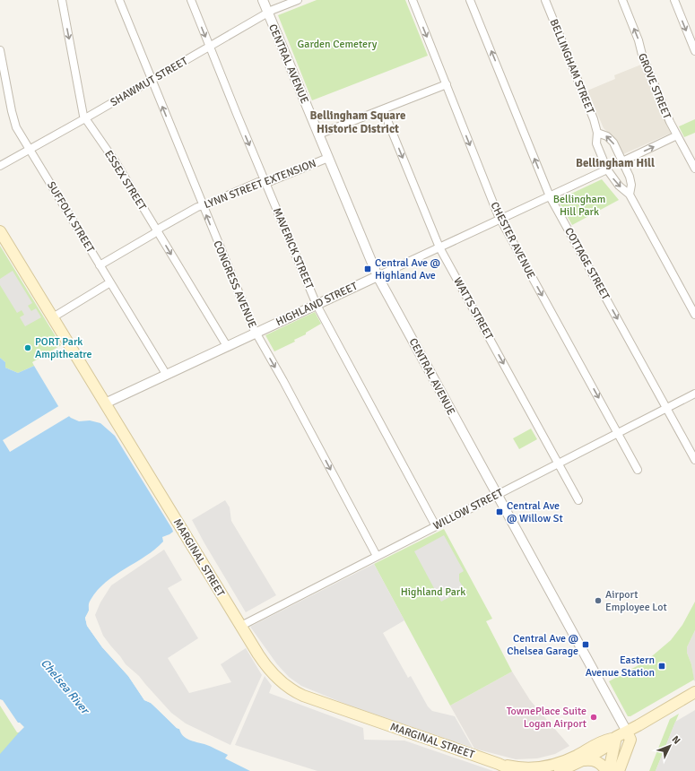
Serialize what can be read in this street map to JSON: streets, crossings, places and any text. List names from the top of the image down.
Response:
{
  "streets": {
    "main road": ["MARGINAL STREET"],
    "street": [
      "CENTRAL AVENUE",
      "BELLINGHAM STREET",
      "SHAWMUT STREET",
      "GROVE STREET",
      "ESSEX STREET",
      "LYNN STREET EXTENSION",
      "SUFFOLK STREET",
      "CHESTER AVENUE",
      "MAVERICK STREET",
      "COTTAGE STREET",
      "CONGRESS AVENUE",
      "HIGHLAND STREET",
      "WATTS STREET",
      "WILLOW STREET"
    ]
  },
  "crossings": [
    ["CENTRAL AVENUE", "SHAWMUT STREET"],
    ["CENTRAL AVENUE", "LYNN STREET EXTENSION"],
    ["CENTRAL AVENUE", "HIGHLAND STREET"],
    ["CENTRAL AVENUE", "WILLOW STREET"],
    ["BELLINGHAM STREET", "HIGHLAND STREET"],
    ["SHAWMUT STREET", "ESSEX STREET"],
    ["SHAWMUT STREET", "SUFFOLK STREET"],
    ["SHAWMUT STREET", "MAVERICK STREET"],
    ["SHAWMUT STREET", "CONGRESS AVENUE"],
    ["ESSEX STREET", "LYNN STREET EXTENSION"],
    ["ESSEX STREET", "HIGHLAND STREET"],
    ["LYNN STREET EXTENSION", "SUFFOLK STREET"],
    ["LYNN STREET EXTENSION", "MAVERICK STREET"],
    ["LYNN STREET EXTENSION", "CONGRESS AVENUE"],
    ["SUFFOLK STREET", "HIGHLAND STREET"],
    ["CHESTER AVENUE", "HIGHLAND STREET"],
    ["CHESTER AVENUE", "WILLOW STREET"],
    ["MAVERICK STREET", "HIGHLAND STREET"],
    ["MAVERICK STREET", "WILLOW STREET"],
    ["COTTAGE STREET", "HIGHLAND STREET"],
    ["COTTAGE STREET", "WILLOW STREET"],
    ["CONGRESS AVENUE", "HIGHLAND STREET"],
    ["CONGRESS AVENUE", "WILLOW STREET"],
    ["HIGHLAND STREET", "WATTS STREET"],
    ["HIGHLAND STREET", "MARGINAL STREET"],
    ["WATTS STREET", "WILLOW STREET"],
    ["WILLOW STREET", "MARGINAL STREET"]
  ],
  "one_way": ["ESSEX STREET", "CHESTER AVENUE", "WATTS STREET"],
  "districts": ["Bellingham Square Historic District", "Bellingham Hill"],
  "water": ["Chelsea River"],
  "parks": ["Garden Cemetery", "Bellingham Hill Park", "Highland Park"],
  "places": {
    "transit": [
      "Central Ave @ Highland Ave",
      "Central Ave @ Willow St",
      "Central Ave @ Chelsea Garage",
      "Eastern Avenue Station"
    ],
    "other": ["PORT Park Ampitheatre", "Airport Employee Lot", "TownePlace Suite Logan Airport"]
  },
  "north": "top right"
}
